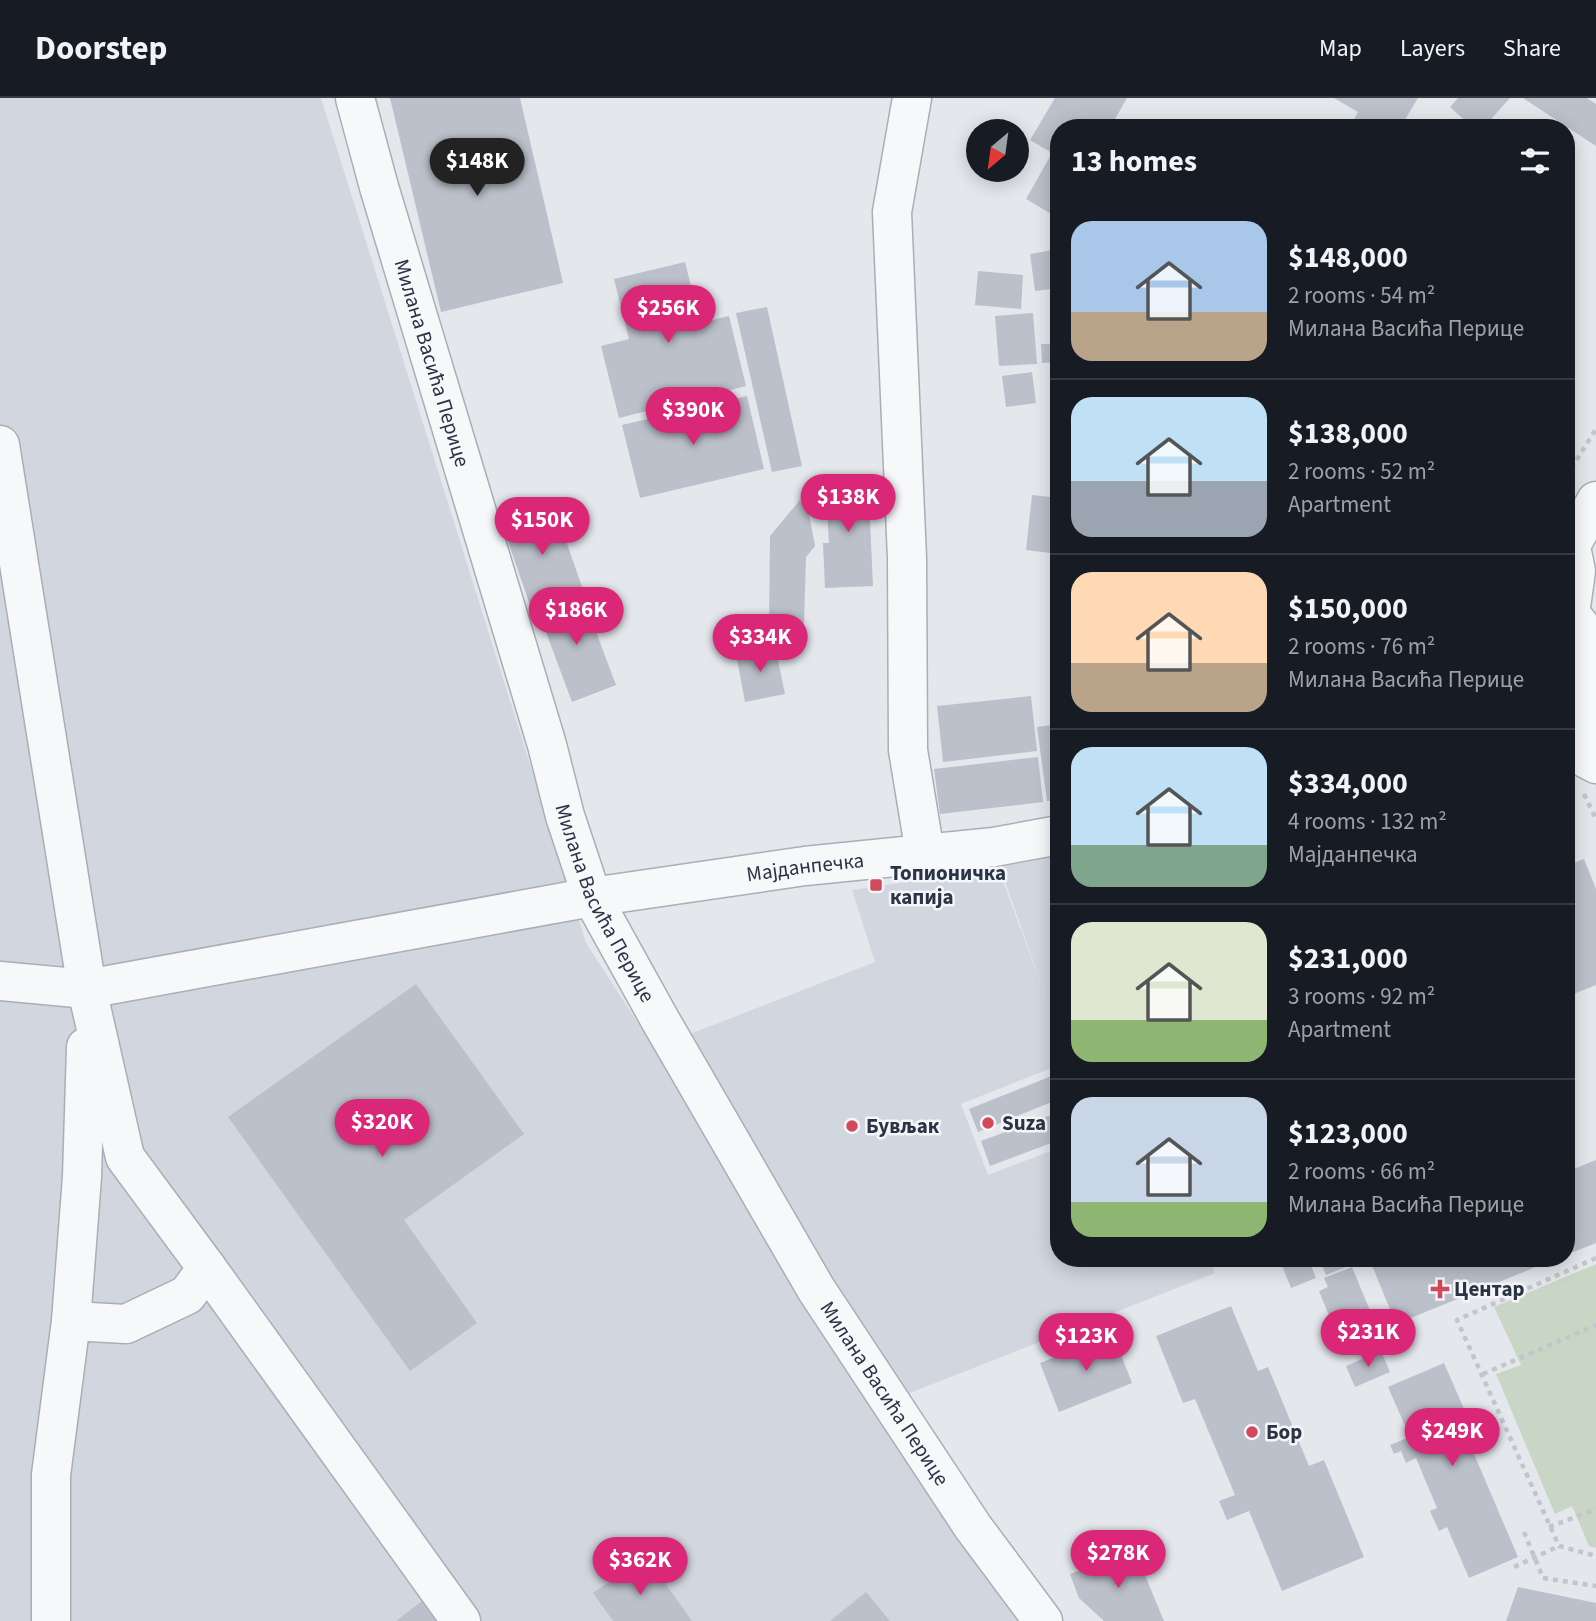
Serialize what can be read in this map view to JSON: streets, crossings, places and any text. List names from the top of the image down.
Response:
{
  "streets": {
    "street": ["Милана Васића Перице", "Мајданпечка"]
  },
  "crossings": [
    ["Милана Васића Перице", "Мајданпечка"]
  ],
  "places": {
    "transit": ["Топионичка капија"],
    "other": ["Suza", "Бувљак", "Бор"],
    "health": ["Центар"]
  },
  "north": "bottom left",
  "page": {
    "header": "Doorstep",
    "nav": ["Map", "Layers", "Share"],
    "heading": "13 homes",
    "price": [
      "$148K",
      "$256K",
      "$390K",
      "$138K",
      "$150K",
      "$186K",
      "$334K",
      "$320K",
      "$231K",
      "$123K",
      "$249K",
      "$278K",
      "$362K"
    ],
    "list": [
      {
        "name": "$148,000",
        "note": "2 rooms · 54 m² · Милана Васића Перице"
      },
      {
        "name": "$138,000",
        "note": "2 rooms · 52 m² · Apartment"
      },
      {
        "name": "$150,000",
        "note": "2 rooms · 76 m² · Милана Васића Перице"
      },
      {
        "name": "$334,000",
        "note": "4 rooms · 132 m² · Мајданпечка"
      },
      {
        "name": "$231,000",
        "note": "3 rooms · 92 m² · Apartment"
      },
      {
        "name": "$123,000",
        "note": "2 rooms · 66 m² · Милана Васића Перице"
      }
    ]
  }
}
